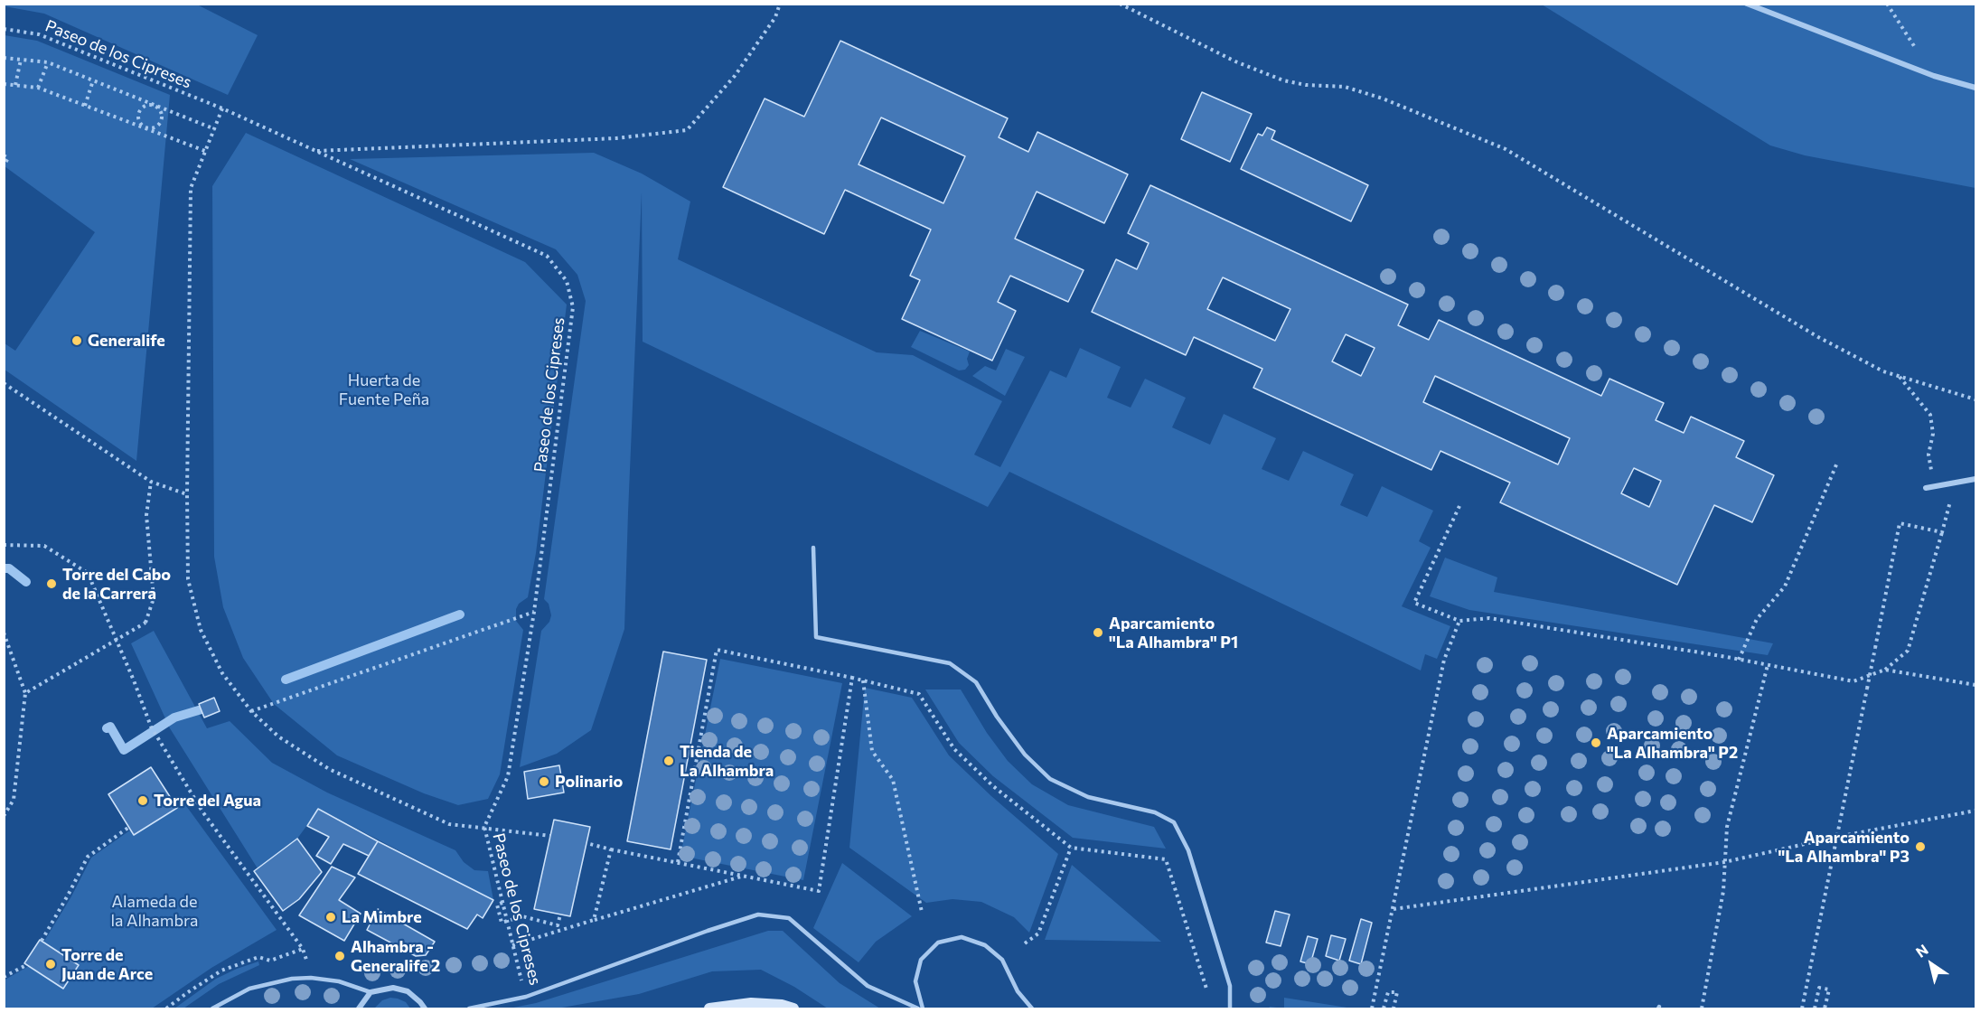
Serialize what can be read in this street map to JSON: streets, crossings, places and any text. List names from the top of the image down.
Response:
{
  "streets": {
    "path": ["Paseo de los Cipreses"]
  },
  "parks": ["Huerta de Fuente Peña", "Alameda de la Alhambra"],
  "places": [
    "Generalife",
    "Torre del Cabo de la Carrera",
    "Aparcamiento \"La Alhambra\" P1",
    "Aparcamiento \"La Alhambra\" P2",
    "Tienda de La Alhambra",
    "Polinario",
    "Torre del Agua",
    "Aparcamiento \"La Alhambra\" P3",
    "La Mimbre",
    "Alhambra - Generalife 2",
    "Torre de Juan de Arce"
  ],
  "north": "top left"
}
